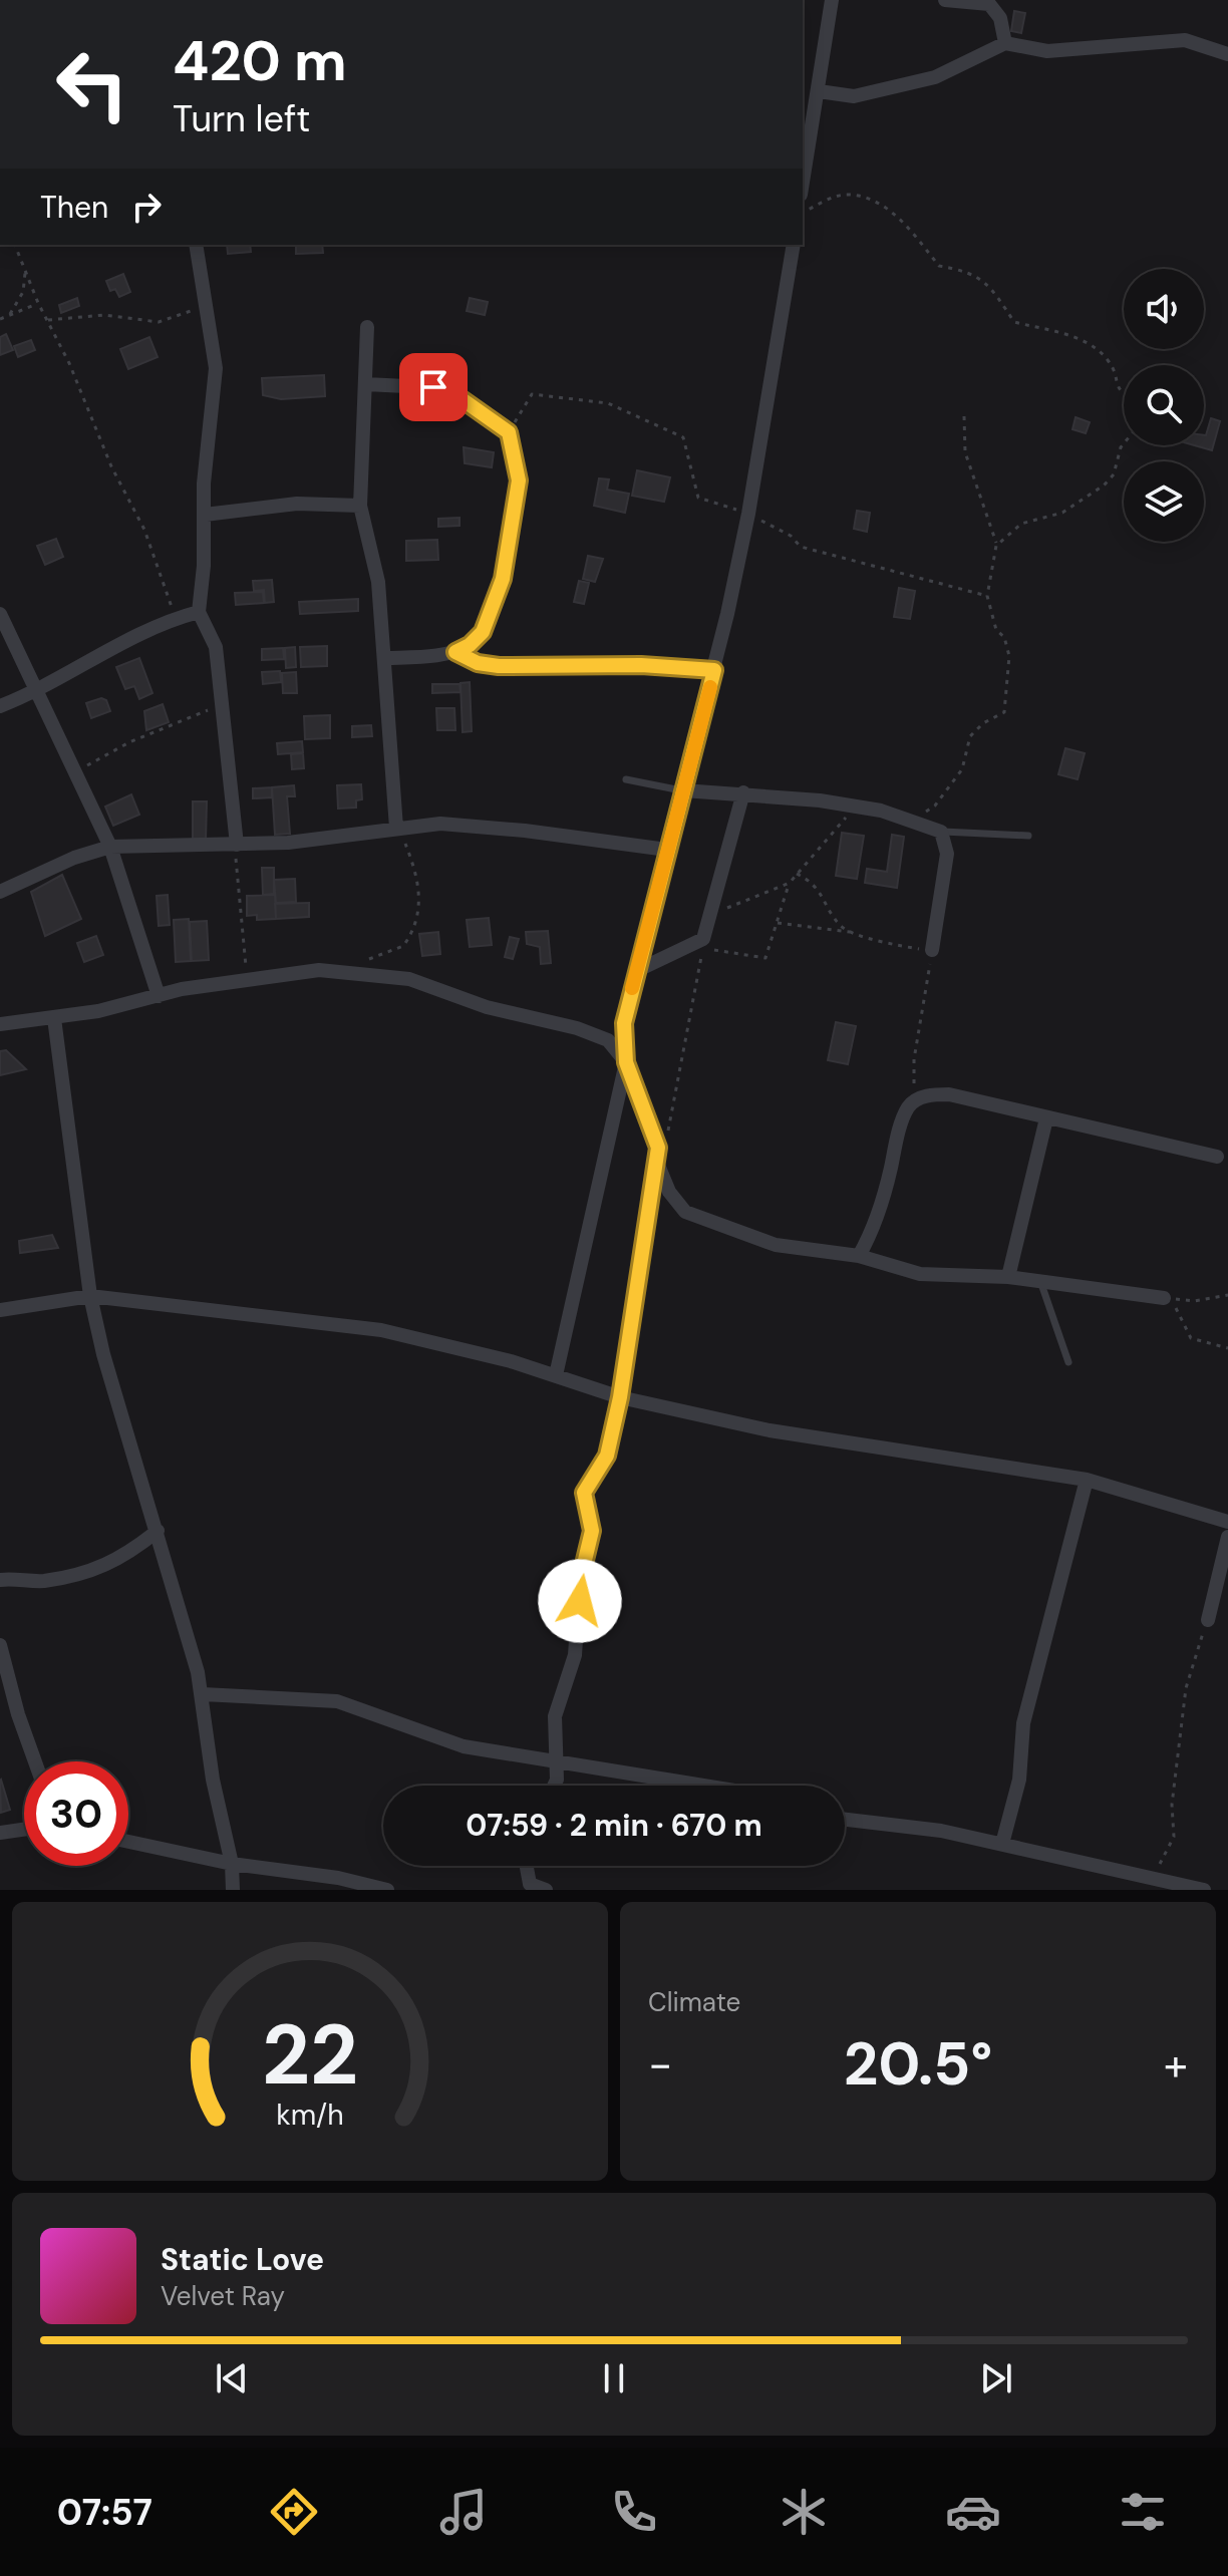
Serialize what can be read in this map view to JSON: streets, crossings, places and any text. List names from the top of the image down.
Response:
{
  "page": {
    "turn": ["420 m", "Turn left"],
    "then": "Then",
    "limit": "30",
    "trip": "07:59 · 2 min · 670 m",
    "tile": "Climate",
    "heat": ["−", "20.5°", "+"],
    "song": ["Static Love", "Velvet Ray"],
    "tabs": "07:57",
    "gauge": ["22", "km/h"]
  }
}
